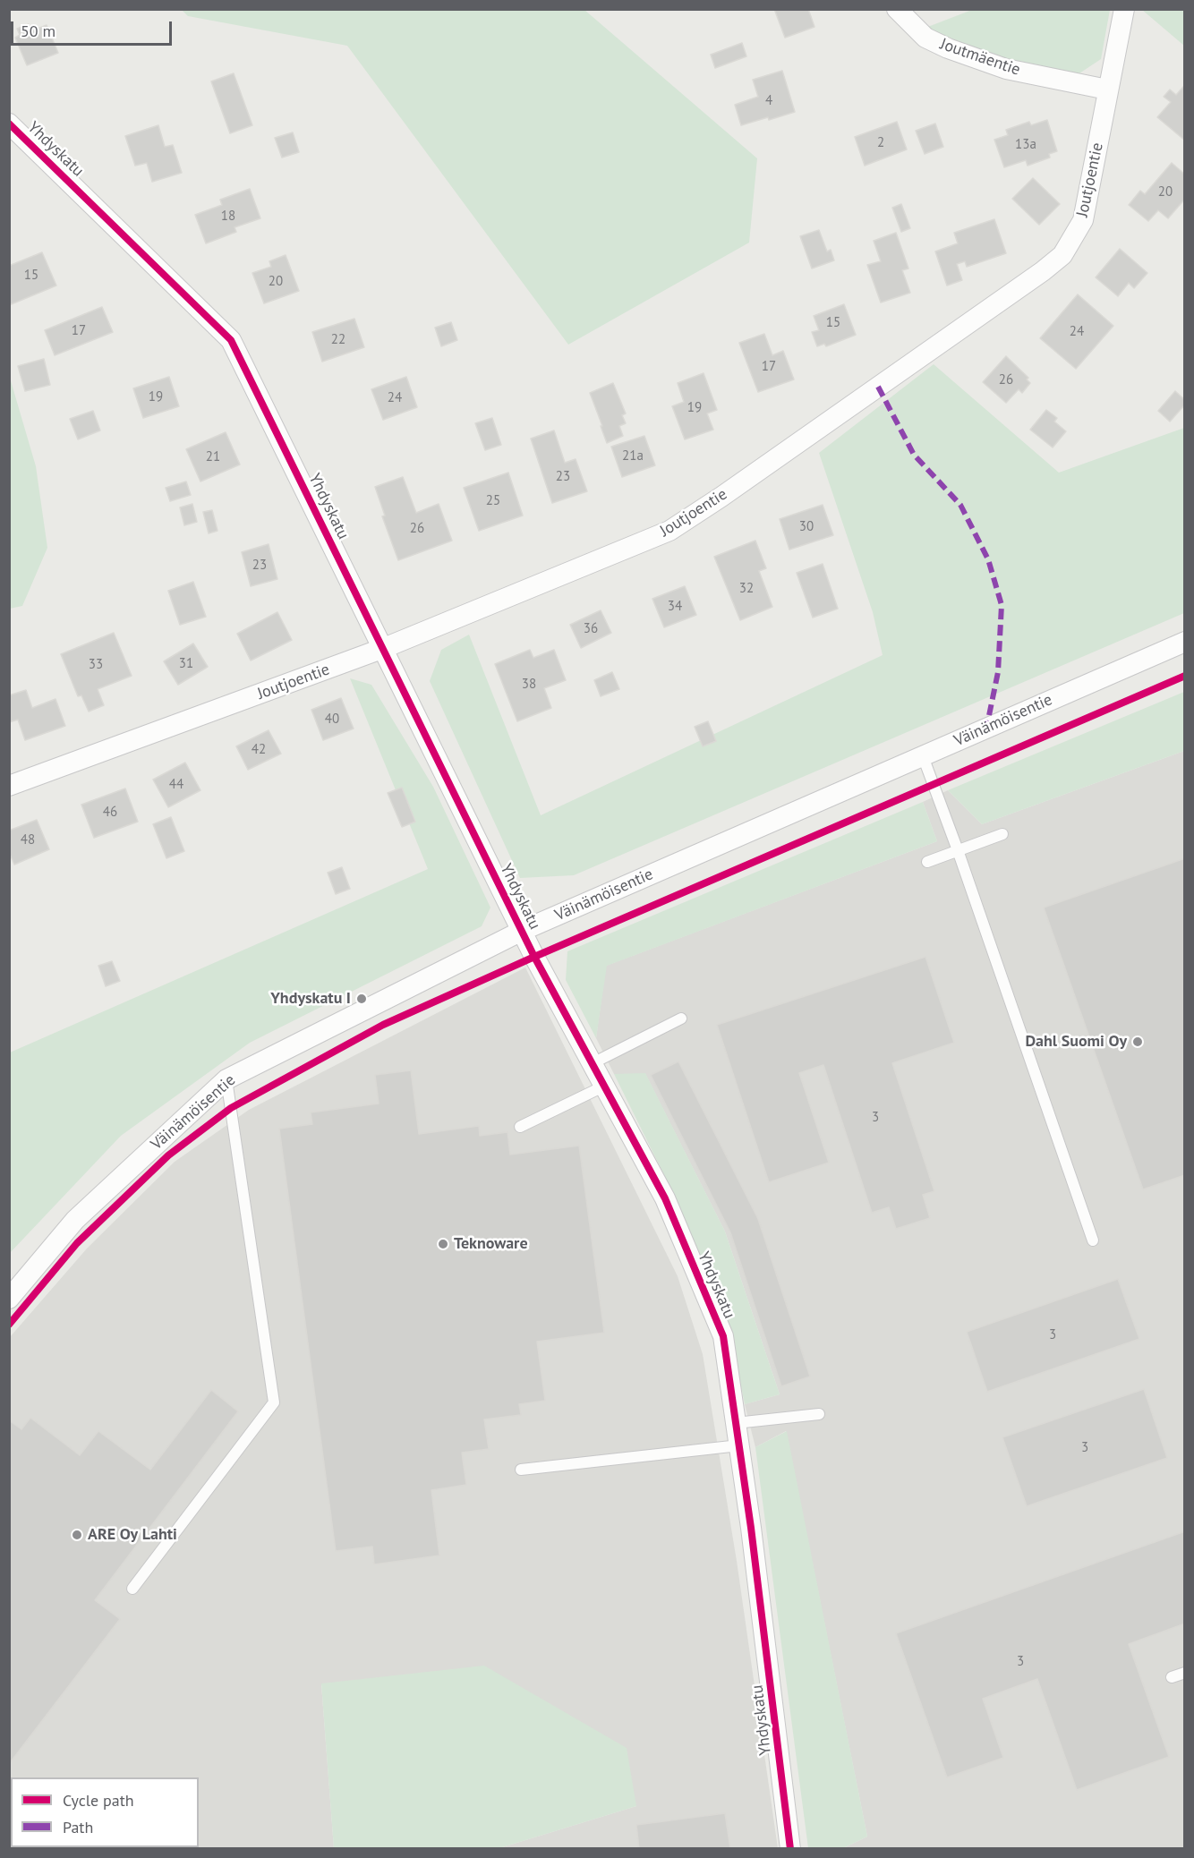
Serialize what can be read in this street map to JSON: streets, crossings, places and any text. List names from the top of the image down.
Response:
{
  "streets": {
    "street": [
      "Joutmäentie",
      "Yhdyskatu",
      "Joutjoentie",
      "Väinämöisentie"
    ]
  },
  "crossings": [
    ["Joutmäentie", "Joutjoentie"],
    ["Yhdyskatu", "Joutjoentie"],
    ["Yhdyskatu", "Väinämöisentie"]
  ],
  "places": [
    "Yhdyskatu I",
    "Dahl Suomi Oy",
    "Teknoware",
    "ARE Oy Lahti"
  ],
  "house_numbers": [
    "4",
    "2",
    "13a",
    "20",
    "18",
    "15",
    "20",
    "15",
    "17",
    "24",
    "22",
    "17",
    "26",
    "19",
    "24",
    "19",
    "21a",
    "21",
    "23",
    "25",
    "30",
    "26",
    "23",
    "32",
    "34",
    "36",
    "31",
    "33",
    "38",
    "40",
    "42",
    "44",
    "46",
    "48",
    "3",
    "3",
    "3",
    "3"
  ],
  "legend": ["Cycle path", "Path"],
  "scale_bar": "50 m"
}
